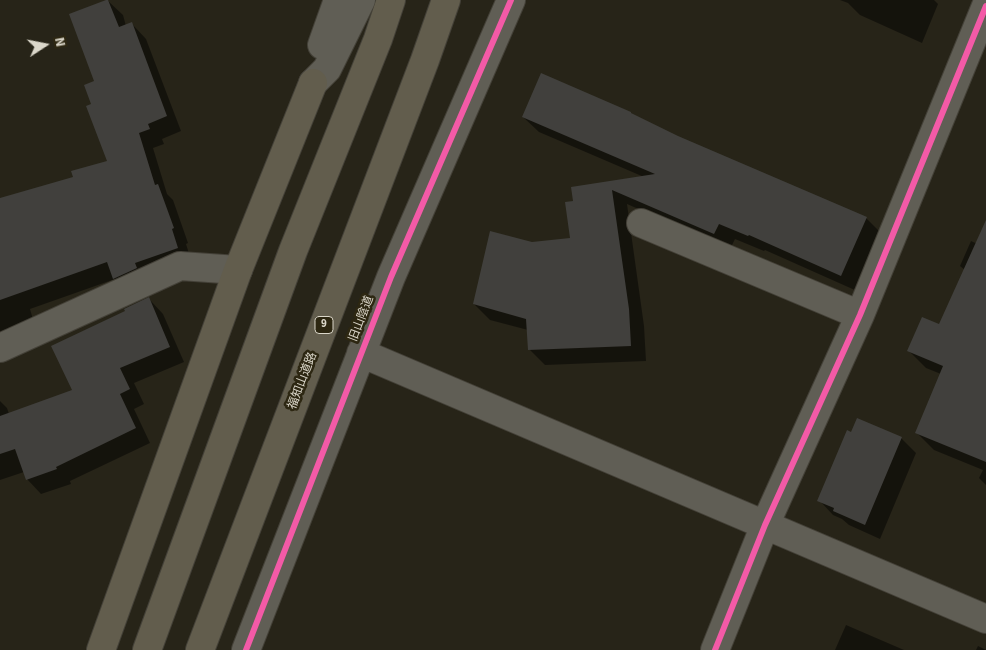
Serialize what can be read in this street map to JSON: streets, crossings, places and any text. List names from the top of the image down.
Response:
{
  "streets": {
    "highway": ["9", "福知山道路"],
    "street": ["旧山陰道"]
  },
  "north": "right"
}
